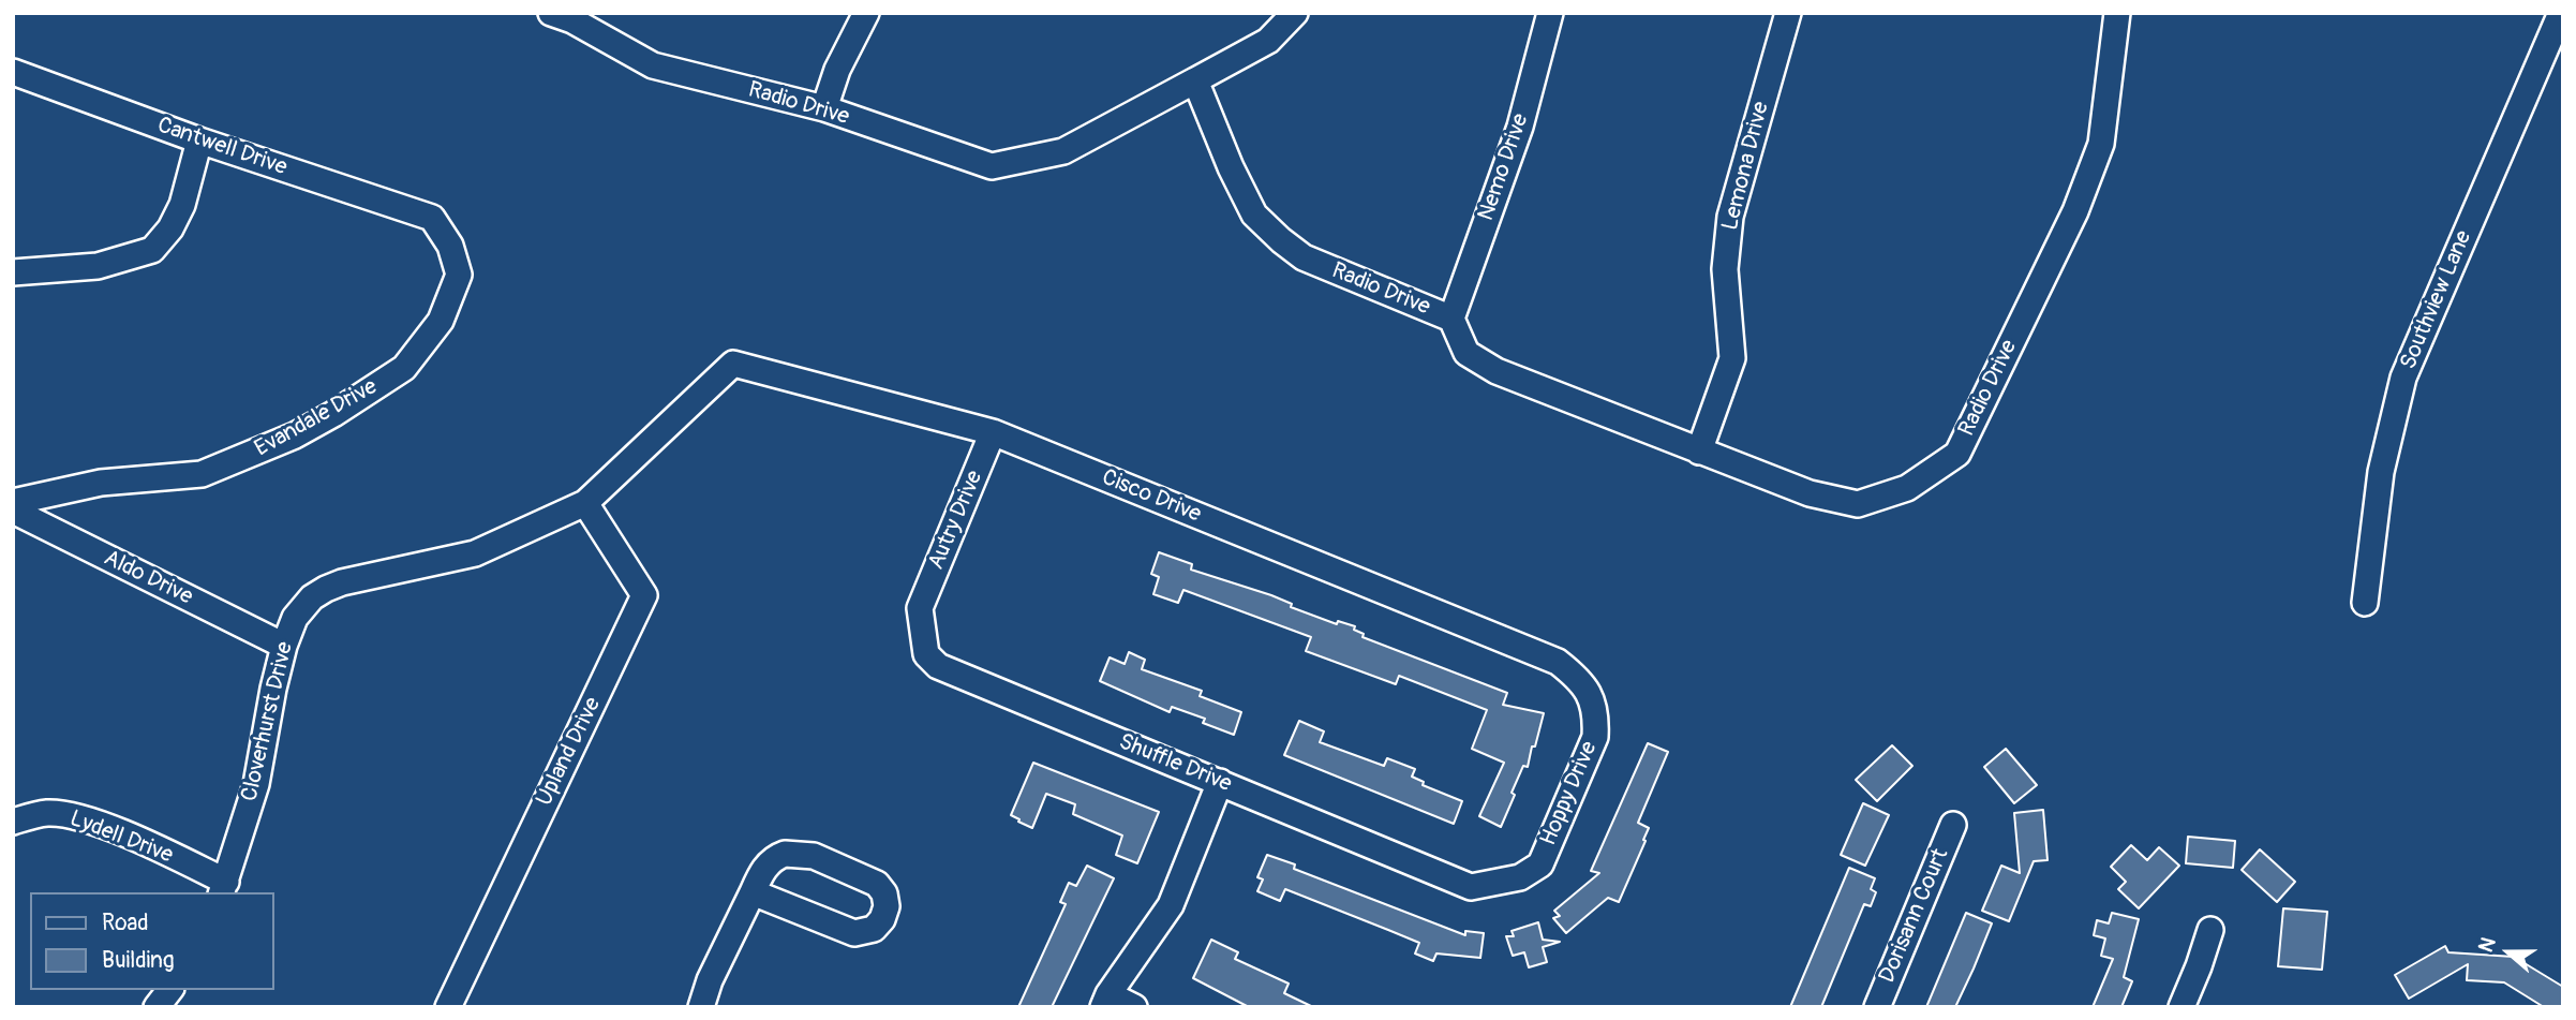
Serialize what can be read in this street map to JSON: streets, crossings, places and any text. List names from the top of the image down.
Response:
{
  "streets": {
    "street": [
      "Radio Drive",
      "Cantwell Drive",
      "Lemona Drive",
      "Nemo Drive",
      "Southview Lane",
      "Evandale Drive",
      "Cisco Drive",
      "Autry Drive",
      "Aldo Drive",
      "Cloverhurst Drive",
      "Upland Drive",
      "Shuffle Drive",
      "Hoppy Drive",
      "Lydell Drive",
      "Dorisann Court"
    ]
  },
  "crossings": [
    ["Radio Drive", "Lemona Drive"],
    ["Radio Drive", "Nemo Drive"],
    ["Cantwell Drive", "Evandale Drive"],
    ["Cisco Drive", "Autry Drive"],
    ["Cisco Drive", "Cloverhurst Drive"],
    ["Cisco Drive", "Hoppy Drive"],
    ["Autry Drive", "Shuffle Drive"],
    ["Aldo Drive", "Cloverhurst Drive"],
    ["Cloverhurst Drive", "Upland Drive"],
    ["Cloverhurst Drive", "Lydell Drive"],
    ["Shuffle Drive", "Hoppy Drive"]
  ],
  "legend": ["Road", "Building"],
  "north": "left"
}
